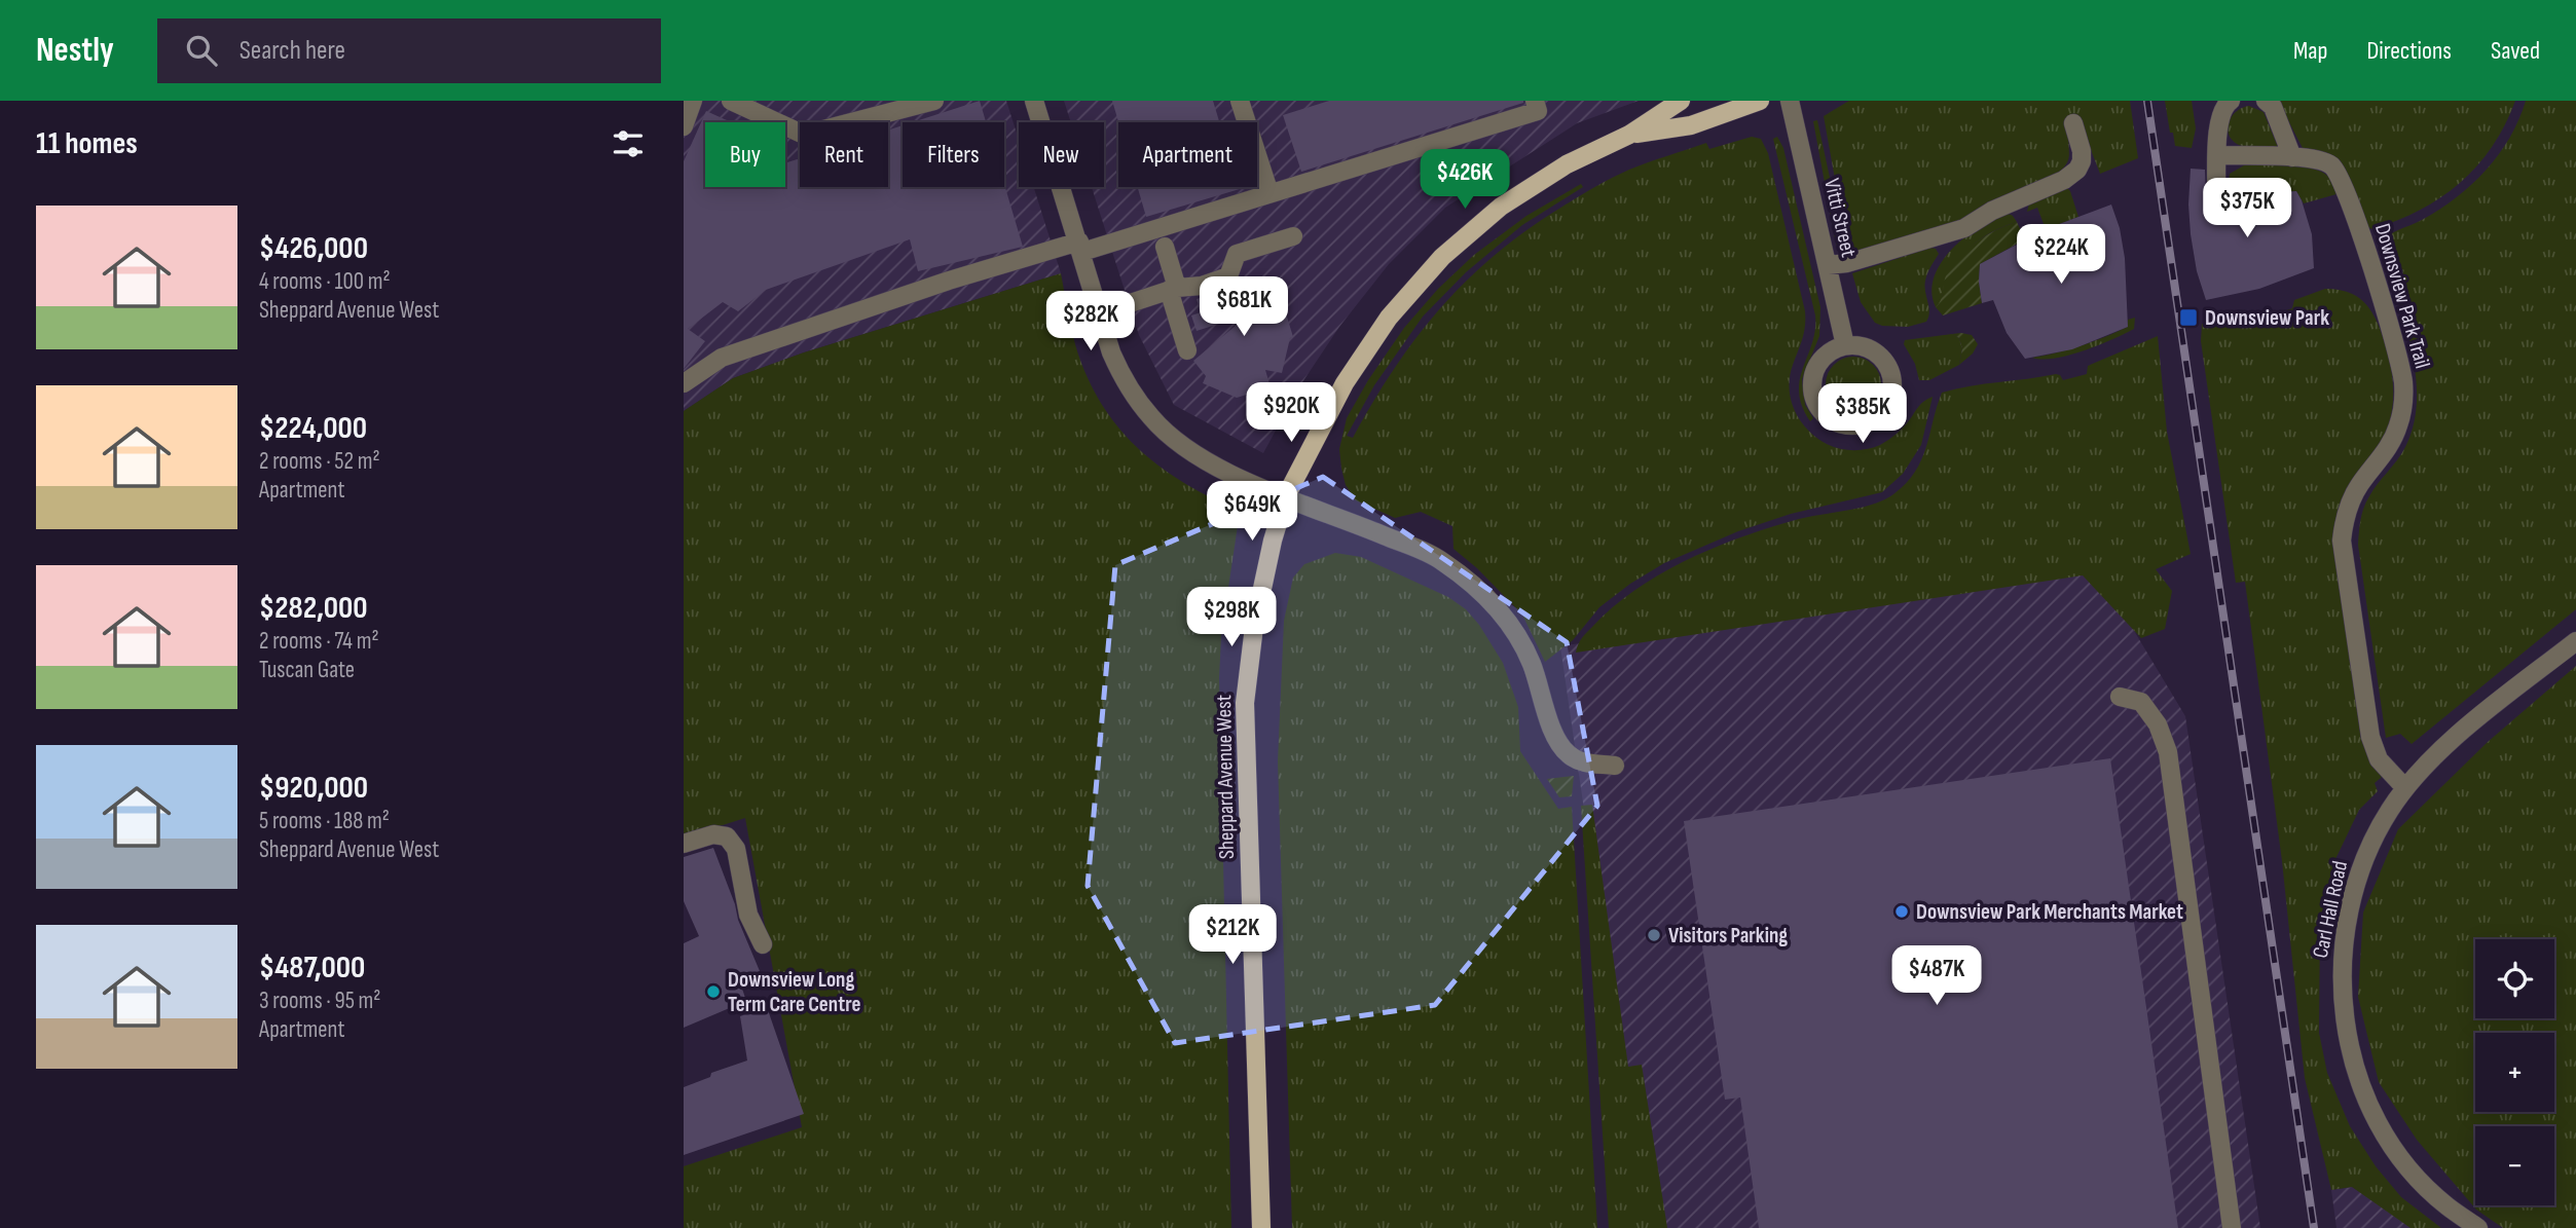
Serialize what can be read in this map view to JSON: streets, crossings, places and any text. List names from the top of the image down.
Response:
{
  "streets": {
    "main road": ["Sheppard Avenue West"],
    "street": ["Vitti Street", "Downsview Park Trail", "Carl Hall Road"]
  },
  "crossings": [
    ["Downsview Park Trail", "Carl Hall Road"]
  ],
  "places": {
    "transit": ["Downsview Park"],
    "other": ["Downsview Park Merchants Market", "Visitors Parking", "Downsview Long Term Care Centre"]
  },
  "page": {
    "header": "Nestly",
    "search": "Search here",
    "nav": ["Map", "Directions", "Saved"],
    "heading": "11 homes",
    "chip": [
      "Buy",
      "Rent",
      "Filters",
      "New",
      "Apartment"
    ],
    "price": [
      "$426K",
      "$375K",
      "$224K",
      "$681K",
      "$282K",
      "$920K",
      "$385K",
      "$649K",
      "$298K",
      "$212K",
      "$487K"
    ],
    "list": [
      {
        "name": "$426,000",
        "note": "4 rooms · 100 m² · Sheppard Avenue West"
      },
      {
        "name": "$224,000",
        "note": "2 rooms · 52 m² · Apartment"
      },
      {
        "name": "$282,000",
        "note": "2 rooms · 74 m² · Tuscan Gate"
      },
      {
        "name": "$920,000",
        "note": "5 rooms · 188 m² · Sheppard Avenue West"
      },
      {
        "name": "$487,000",
        "note": "3 rooms · 95 m² · Apartment"
      }
    ],
    "map_buttons": ["+", "−"]
  }
}
